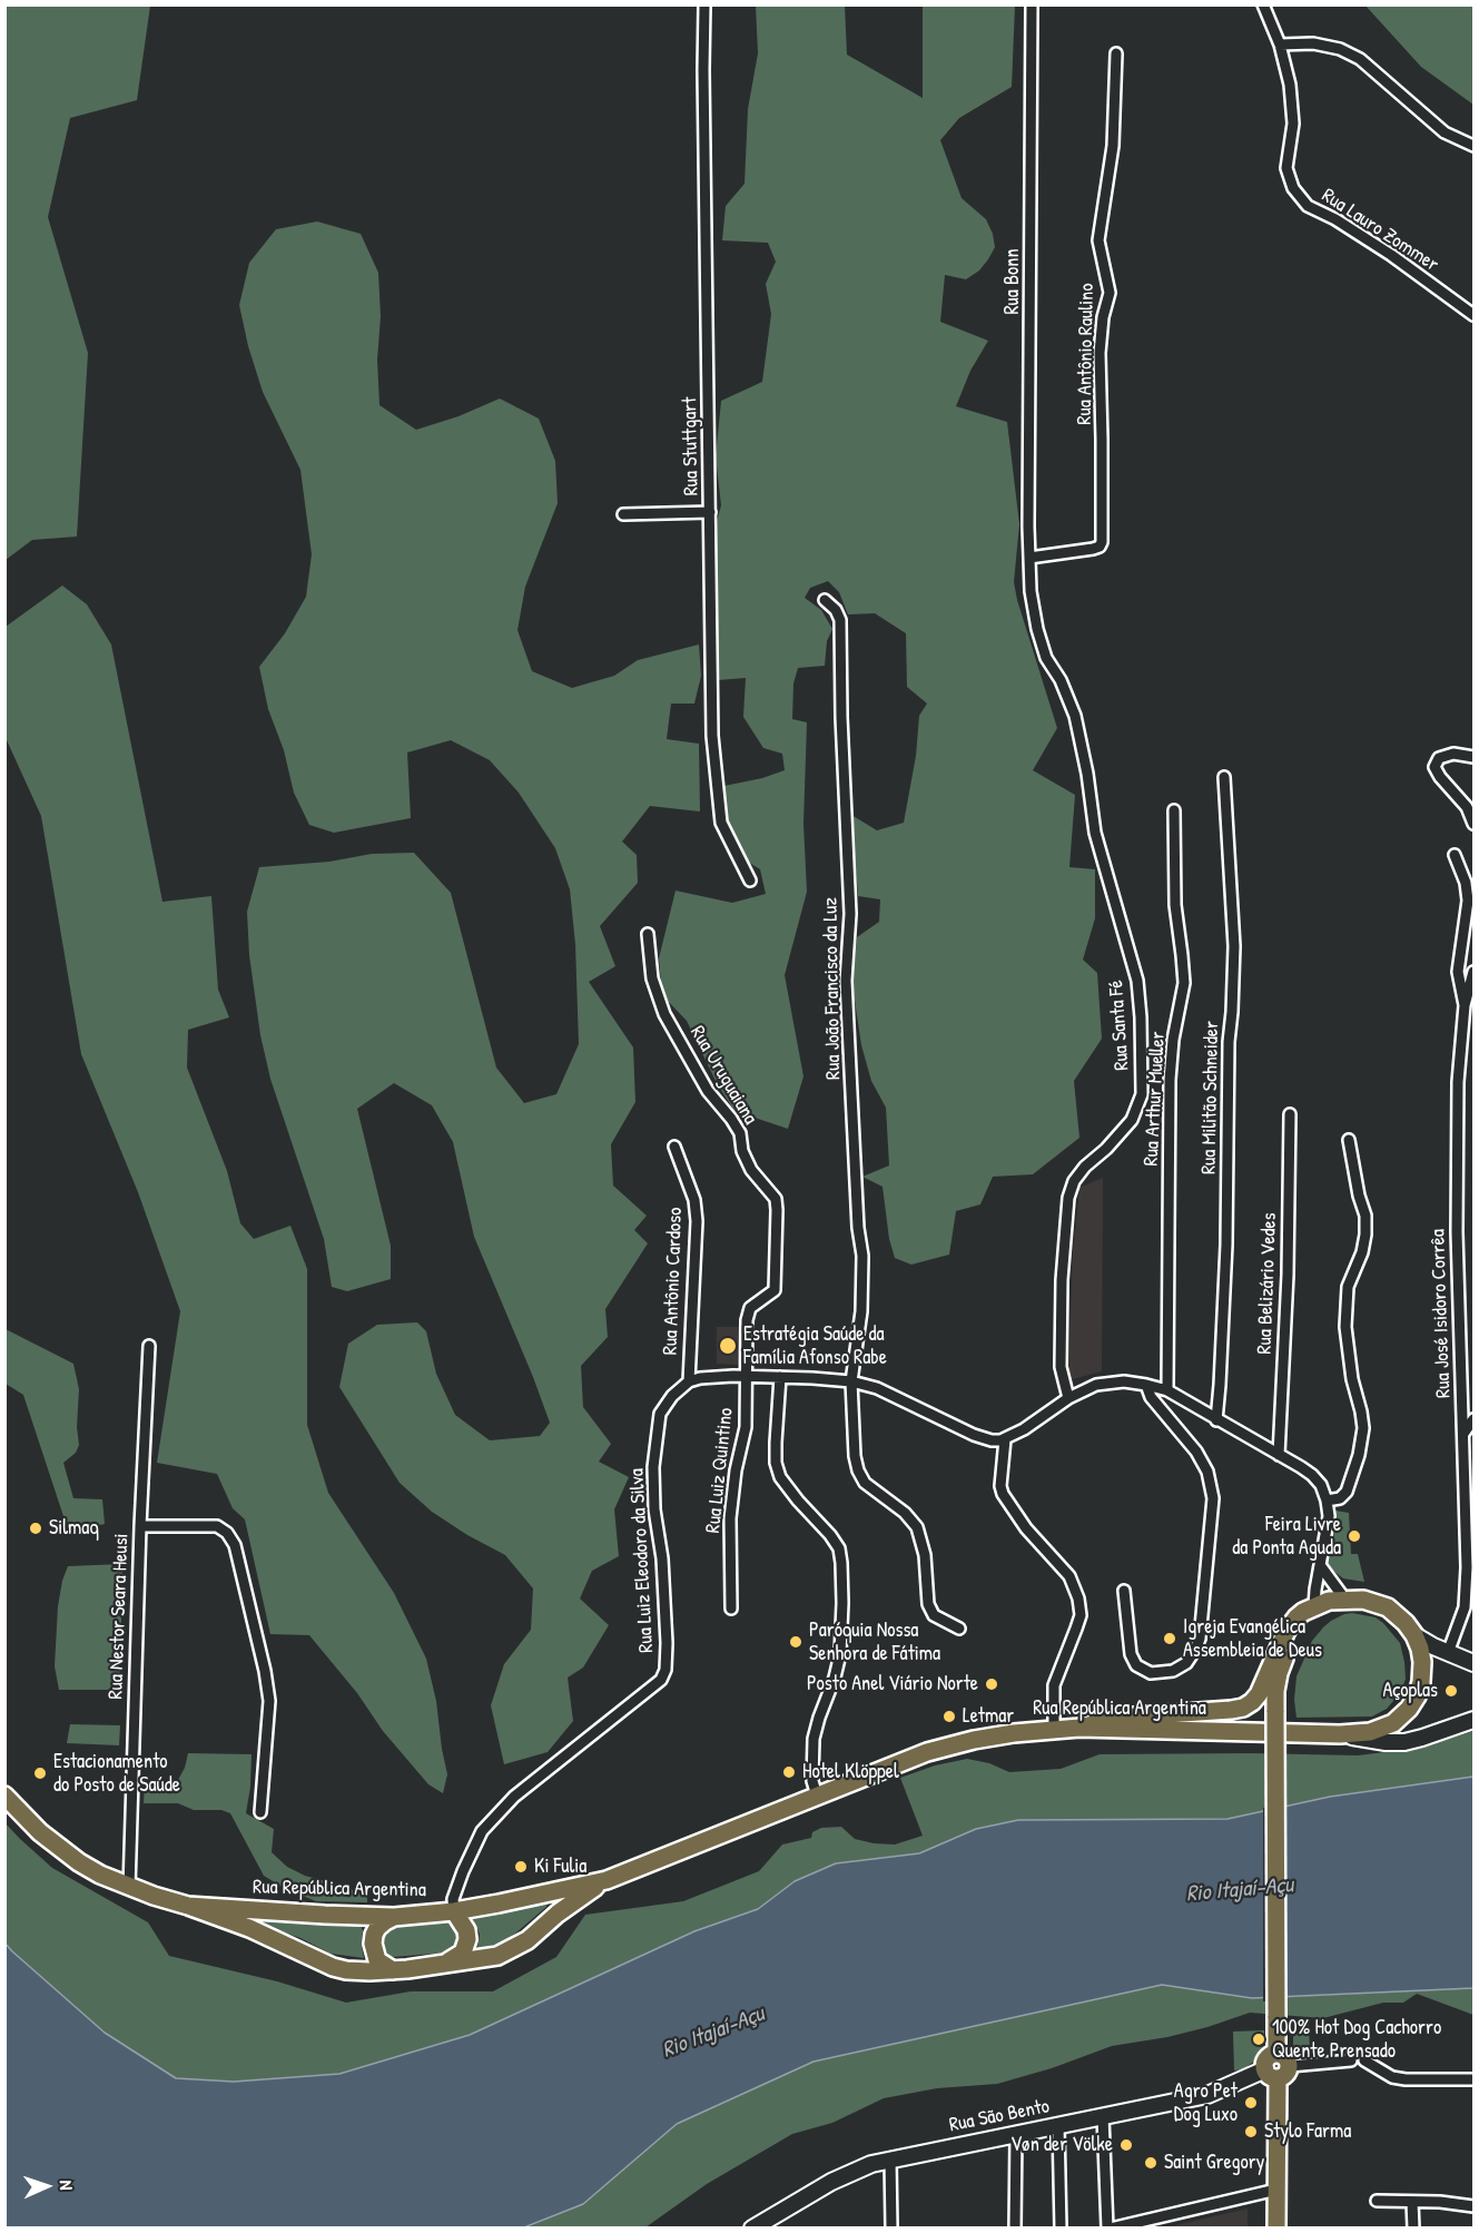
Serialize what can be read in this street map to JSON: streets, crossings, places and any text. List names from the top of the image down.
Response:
{
  "streets": {
    "main road": ["Rua República Argentina"],
    "street": [
      "Rua Lauro Zommer",
      "Rua Bonn",
      "Rua Antônio Raulino",
      "Rua Stuttgart",
      "Rua João Francisco da Luz",
      "Rua Santa Fé",
      "Rua Uruguaiana",
      "Rua Militão Schneider",
      "Rua Arthur Mueller",
      "Rua Antônio Cardoso",
      "Rua Belizário Vedes",
      "Rua José Isidoro Corrêa",
      "Rua Luiz Quintino",
      "Rua Luiz Eleodoro da Silva",
      "Rua Nestor Seara Heusi",
      "Rua São Bento"
    ]
  },
  "crossings": [
    ["Rua Bonn", "Rua Antônio Raulino"],
    ["Rua Bonn", "Rua Santa Fé"],
    ["Rua Antônio Raulino", "Rua Santa Fé"],
    ["Rua Uruguaiana", "Rua Luiz Quintino"],
    ["Rua Antônio Cardoso", "Rua Luiz Eleodoro da Silva"],
    ["Rua Luiz Eleodoro da Silva", "Rua República Argentina"],
    ["Rua Nestor Seara Heusi", "Rua República Argentina"]
  ],
  "water": ["Rio Itajaí-Açu"],
  "places": [
    "Estratégia Saúde da Família Afonso Rabe",
    "Silmaq",
    "Feira Livre da Ponta Aguda",
    "Igreja Evangélica Assembleia de Deus",
    "Paróquia Nossa Senhora de Fátima",
    "Posto Anel Viário Norte",
    "Açoplas",
    "Letmar",
    "Hotel Klöppel",
    "Estacionamento do Posto de Saúde",
    "Ki Fulia",
    "100% Hot Dog Cachorro Quente Prensado",
    "Agro Pet Dog Luxo",
    "Stylo Farma",
    "Vøn der Völke",
    "Saint Gregory"
  ],
  "north": "right"
}
